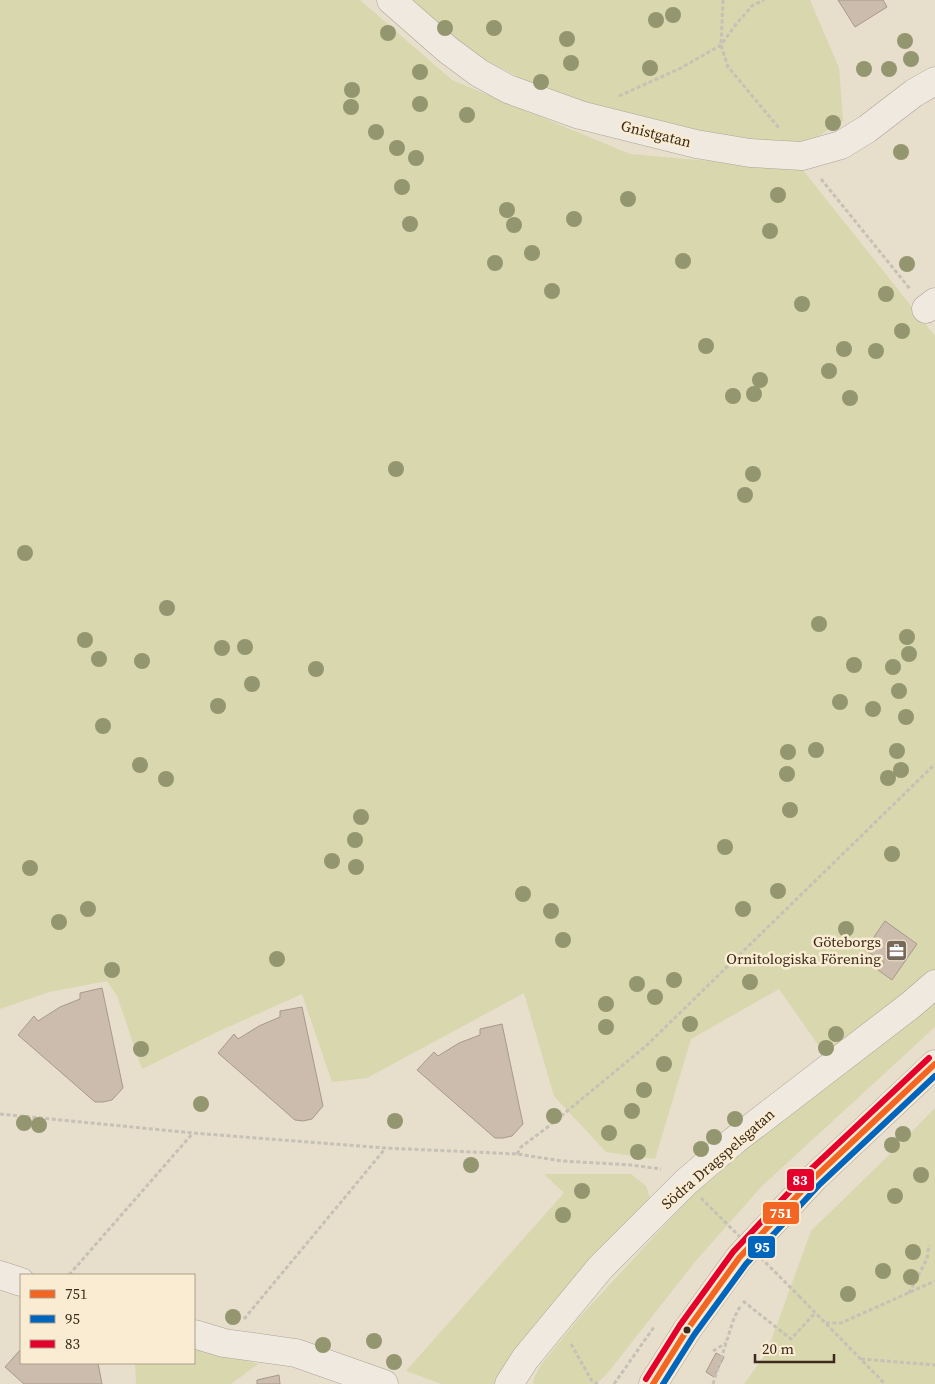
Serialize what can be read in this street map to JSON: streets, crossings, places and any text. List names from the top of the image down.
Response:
{
  "streets": {
    "street": ["Gnistgatan", "Södra Dragspelsgatan"]
  },
  "places": {
    "office": ["Göteborgs Ornitologiska Förening"]
  },
  "lines": ["transit line 83", "transit line 751", "transit line 95"],
  "legend": ["751", "95", "83"],
  "scale_bar": "20 m"
}
